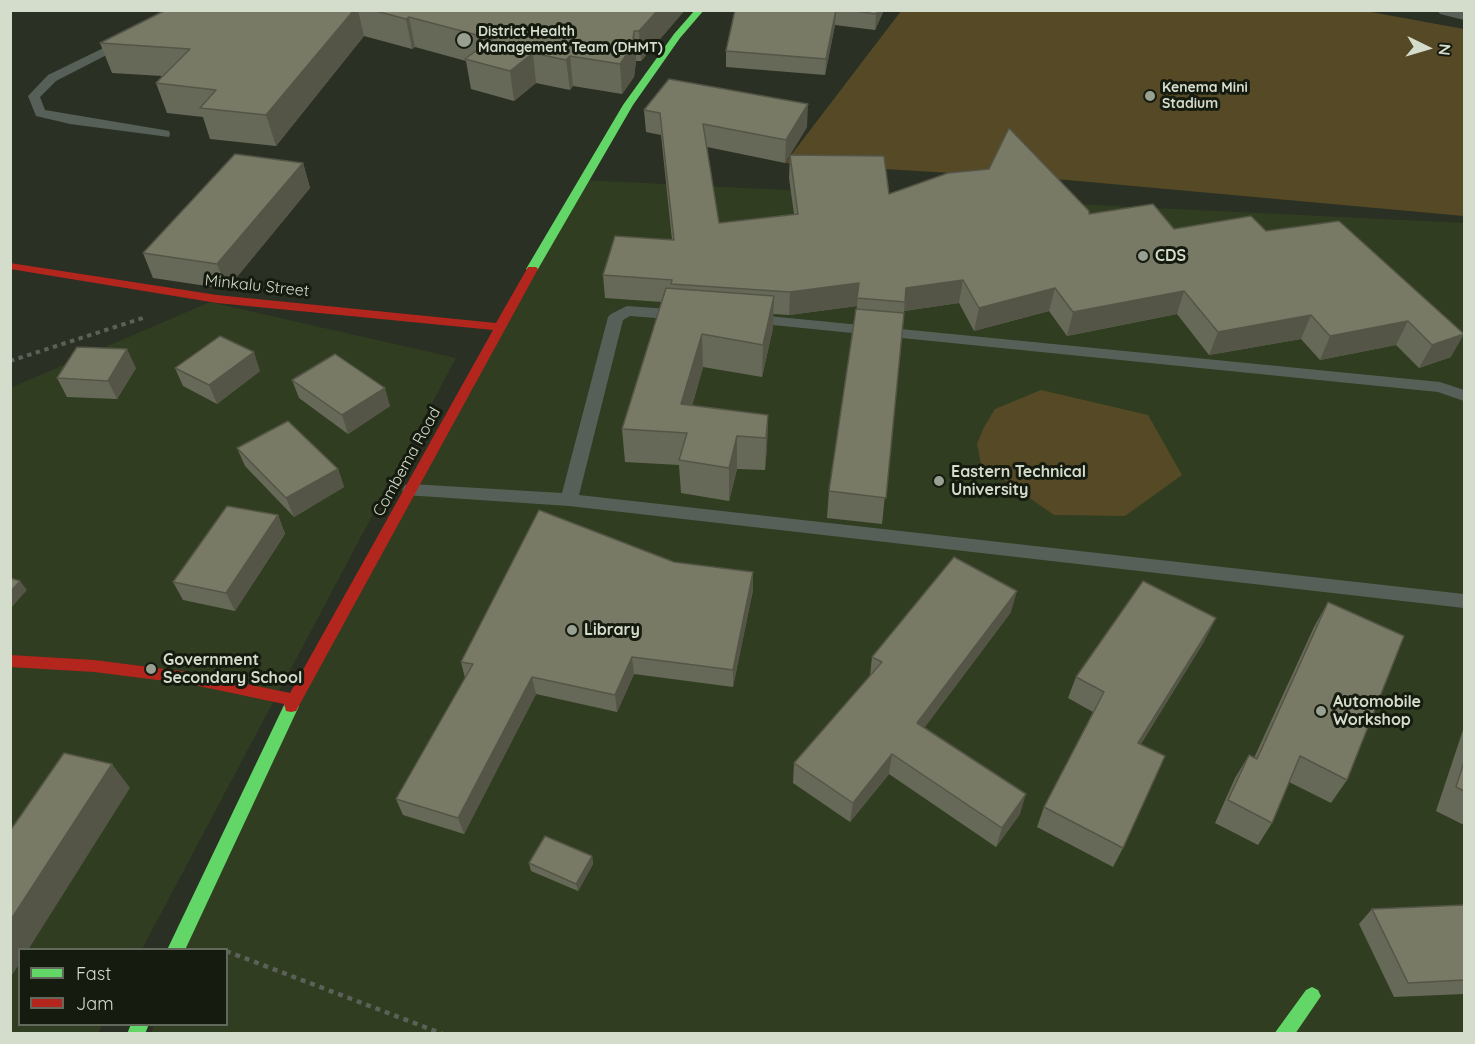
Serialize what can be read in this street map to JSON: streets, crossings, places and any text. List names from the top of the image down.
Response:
{
  "streets": {
    "street": ["Minkalu Street", "Combema Road"]
  },
  "crossings": [
    ["Minkalu Street", "Combema Road"]
  ],
  "places": [
    "District Health Management Team (DHMT)",
    "Kenema Mini Stadium",
    "CDS",
    "Eastern Technical University",
    "Library",
    "Government Secondary School",
    "Automobile Workshop"
  ],
  "legend": ["Fast", "Jam"],
  "north": "right"
}
